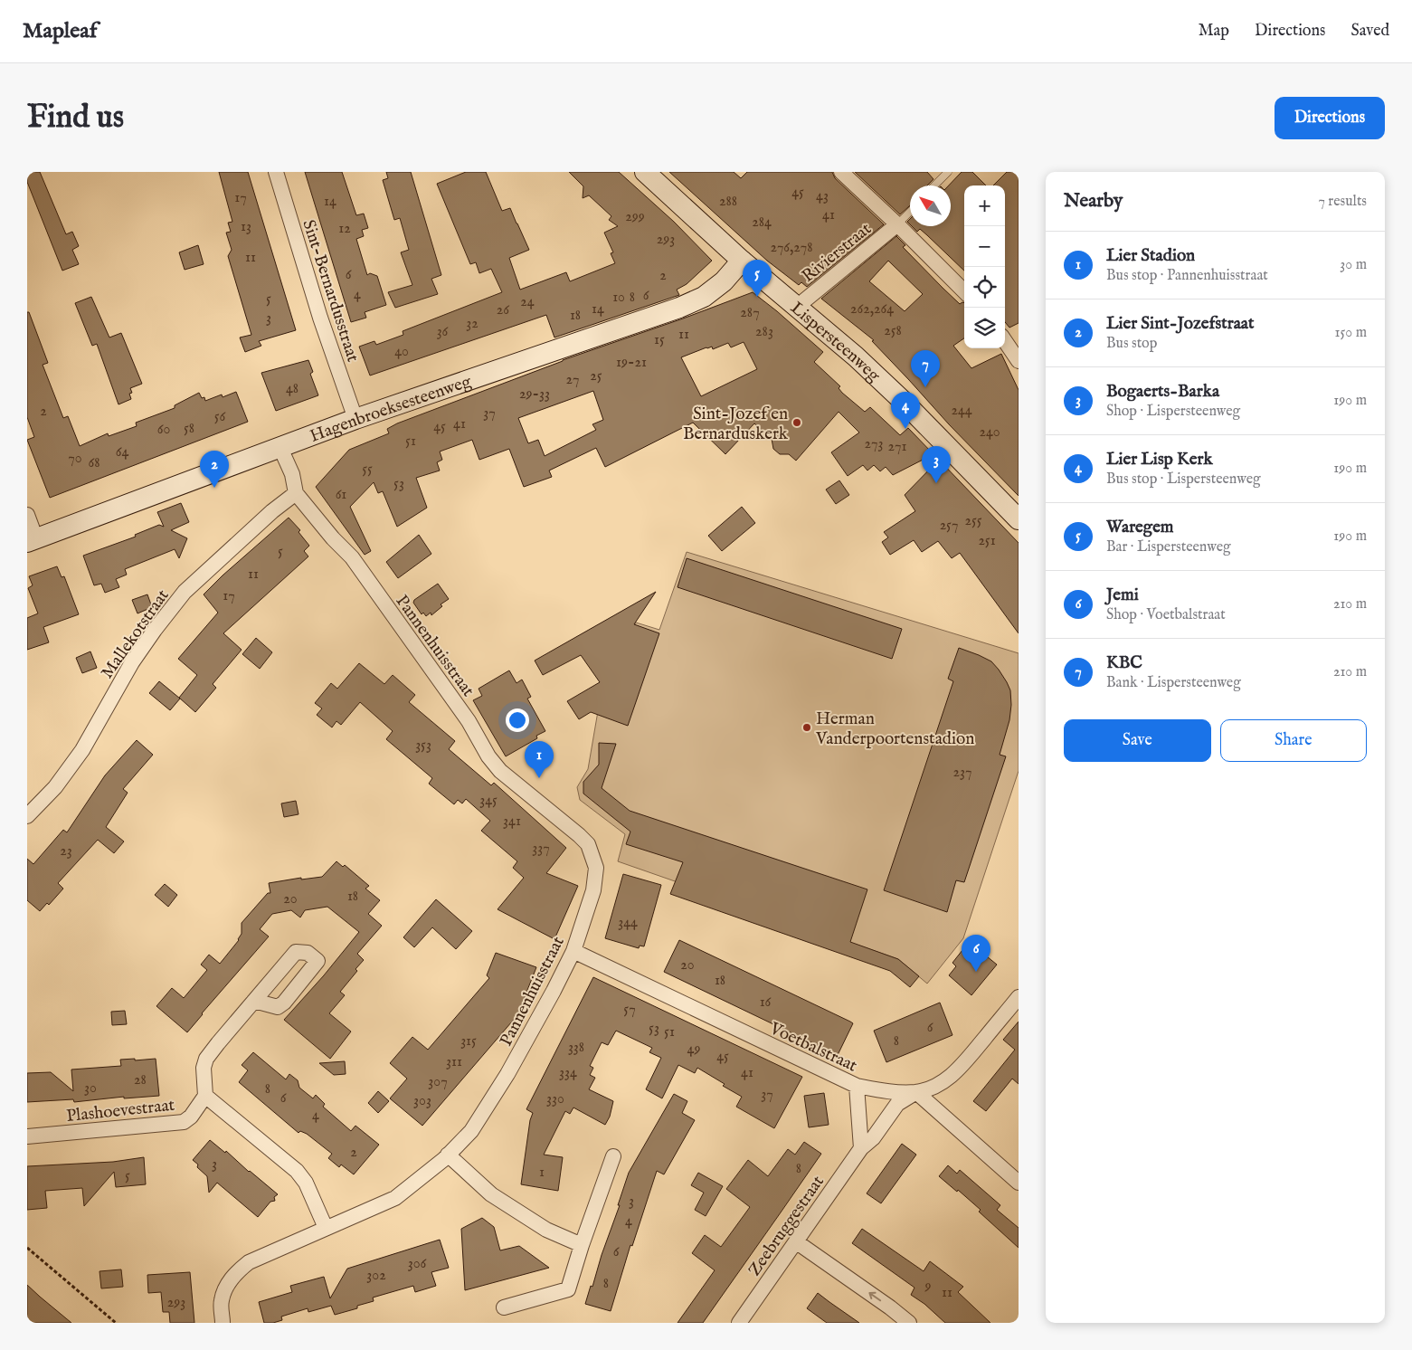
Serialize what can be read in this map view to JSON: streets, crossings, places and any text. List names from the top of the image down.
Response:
{
  "streets": {
    "street": [
      "Rivierstraat",
      "Sint-Bernardusstraat",
      "Lispersteenweg",
      "Hagenbroeksesteenweg",
      "Mallekotstraat",
      "Pannenhuisstraat",
      "Voetbalstraat",
      "Plashoevestraat",
      "Zeebruggestraat"
    ]
  },
  "crossings": [
    ["Rivierstraat", "Lispersteenweg"],
    ["Sint-Bernardusstraat", "Hagenbroeksesteenweg"],
    ["Lispersteenweg", "Hagenbroeksesteenweg"],
    ["Hagenbroeksesteenweg", "Pannenhuisstraat"],
    ["Mallekotstraat", "Pannenhuisstraat"],
    ["Pannenhuisstraat", "Voetbalstraat"],
    ["Voetbalstraat", "Zeebruggestraat"]
  ],
  "places": ["Sint-Jozef en Bernarduskerk", "Herman Vanderpoortenstadion"],
  "house_numbers": [
    "45",
    "43",
    "17",
    "14",
    "288",
    "41",
    "299",
    "284",
    "13",
    "12",
    "293",
    "276,278",
    "11",
    "6",
    "2",
    "4",
    "6",
    "10",
    "8",
    "5",
    "24",
    "14",
    "262,264",
    "26",
    "287",
    "18",
    "3",
    "32",
    "258",
    "36",
    "283",
    "11",
    "15",
    "40",
    "19-21",
    "25",
    "27",
    "48",
    "29-33",
    "244",
    "2",
    "37",
    "56",
    "41",
    "45",
    "58",
    "60",
    "240",
    "51",
    "273",
    "271",
    "64",
    "70",
    "68",
    "55",
    "53",
    "61",
    "255",
    "257",
    "251",
    "5",
    "11",
    "17",
    "353",
    "237",
    "345",
    "341",
    "337",
    "23",
    "18",
    "20",
    "344",
    "20",
    "18",
    "16",
    "57",
    "6",
    "53",
    "51",
    "315",
    "8",
    "338",
    "49",
    "45",
    "311",
    "334",
    "41",
    "28",
    "307",
    "30",
    "8",
    "37",
    "6",
    "330",
    "303",
    "4",
    "2",
    "3",
    "8",
    "1",
    "5",
    "3",
    "4",
    "6",
    "306",
    "302",
    "8",
    "9",
    "11",
    "293"
  ],
  "north": "top left",
  "page": {
    "header": "Mapleaf",
    "nav": ["Map", "Directions", "Saved"],
    "buttons": [
      "Directions",
      ["Save", "Share"]
    ],
    "title": "Find us",
    "heading": ["Nearby", "7 results"],
    "map_buttons": ["+", "−"],
    "list": [
      {
        "mark": "1",
        "name": "Lier Stadion",
        "note": "Bus stop · Pannenhuisstraat",
        "value": "30 m"
      },
      {
        "mark": "2",
        "name": "Lier Sint-Jozefstraat",
        "note": "Bus stop",
        "value": "150 m"
      },
      {
        "mark": "3",
        "name": "Bogaerts-Barka",
        "note": "Shop · Lispersteenweg",
        "value": "190 m"
      },
      {
        "mark": "4",
        "name": "Lier Lisp Kerk",
        "note": "Bus stop · Lispersteenweg",
        "value": "190 m"
      },
      {
        "mark": "5",
        "name": "Waregem",
        "note": "Bar · Lispersteenweg",
        "value": "190 m"
      },
      {
        "mark": "6",
        "name": "Jemi",
        "note": "Shop · Voetbalstraat",
        "value": "210 m"
      },
      {
        "mark": "7",
        "name": "KBC",
        "note": "Bank · Lispersteenweg",
        "value": "210 m"
      }
    ],
    "pins": [
      "5",
      "7",
      "4",
      "3",
      "2",
      "1",
      "6"
    ]
  }
}
